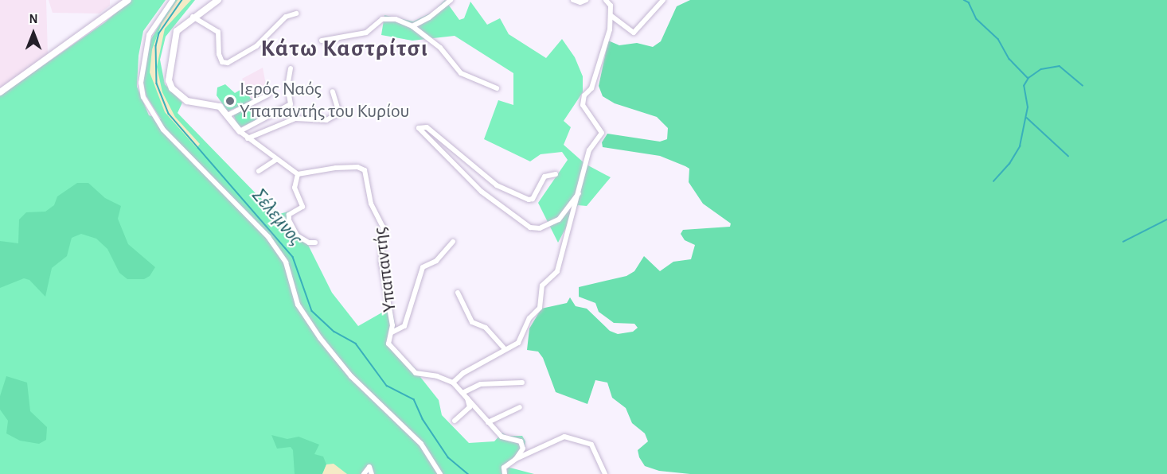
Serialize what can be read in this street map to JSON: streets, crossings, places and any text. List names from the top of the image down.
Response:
{
  "streets": {
    "street": ["Υπαπαντής"]
  },
  "districts": ["Κάτω Καστρίτσι"],
  "water": ["Σέλεμνος"],
  "places": ["Ιερός Ναός Υπαπαντής του Κυρίου"],
  "north": "top"
}
